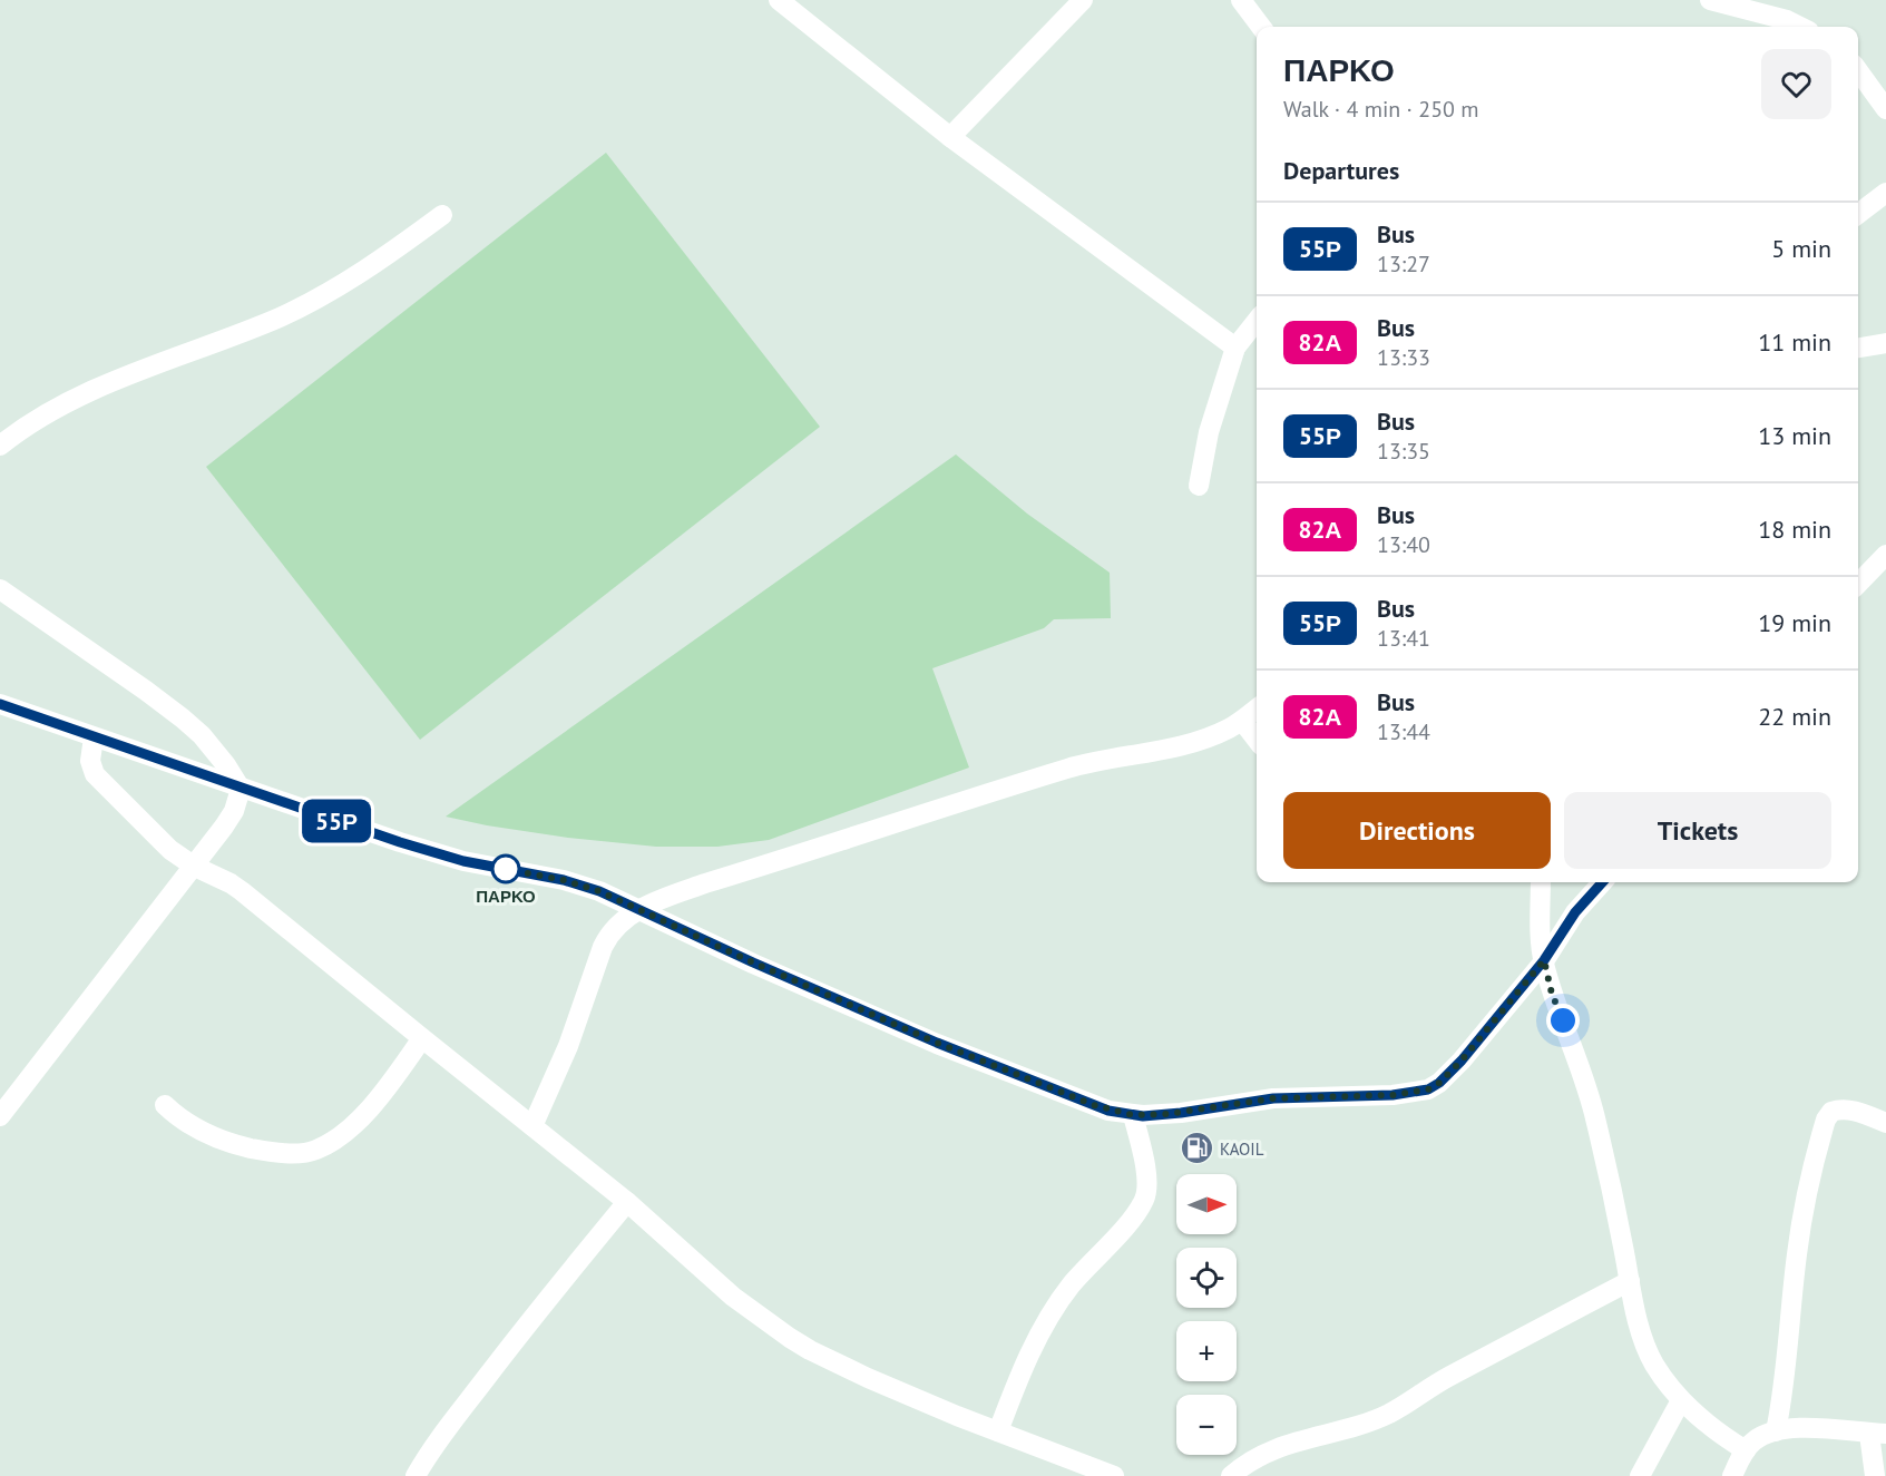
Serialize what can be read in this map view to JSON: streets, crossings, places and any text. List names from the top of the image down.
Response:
{
  "places": {
    "other": ["ΠΑΡΚΟ"],
    "fuel station": ["KAOIL"]
  },
  "lines": ["bus line 55Ρ"],
  "north": "right",
  "page": {
    "on_map": "55Ρ",
    "heading": [
      ["ΠΑΡΚΟ", "Walk · 4 min · 250 m"],
      "Departures"
    ],
    "list": [
      {
        "mark": "55Ρ",
        "name": "Bus",
        "note": "13:27",
        "value": "5 min"
      },
      {
        "mark": "82Α",
        "name": "Bus",
        "note": "13:33",
        "value": "11 min"
      },
      {
        "mark": "55Ρ",
        "name": "Bus",
        "note": "13:35",
        "value": "13 min"
      },
      {
        "mark": "82Α",
        "name": "Bus",
        "note": "13:40",
        "value": "18 min"
      },
      {
        "mark": "55Ρ",
        "name": "Bus",
        "note": "13:41",
        "value": "19 min"
      },
      {
        "mark": "82Α",
        "name": "Bus",
        "note": "13:44",
        "value": "22 min"
      }
    ],
    "buttons": ["Directions", "Tickets"],
    "map_buttons": ["+", "−"]
  }
}
